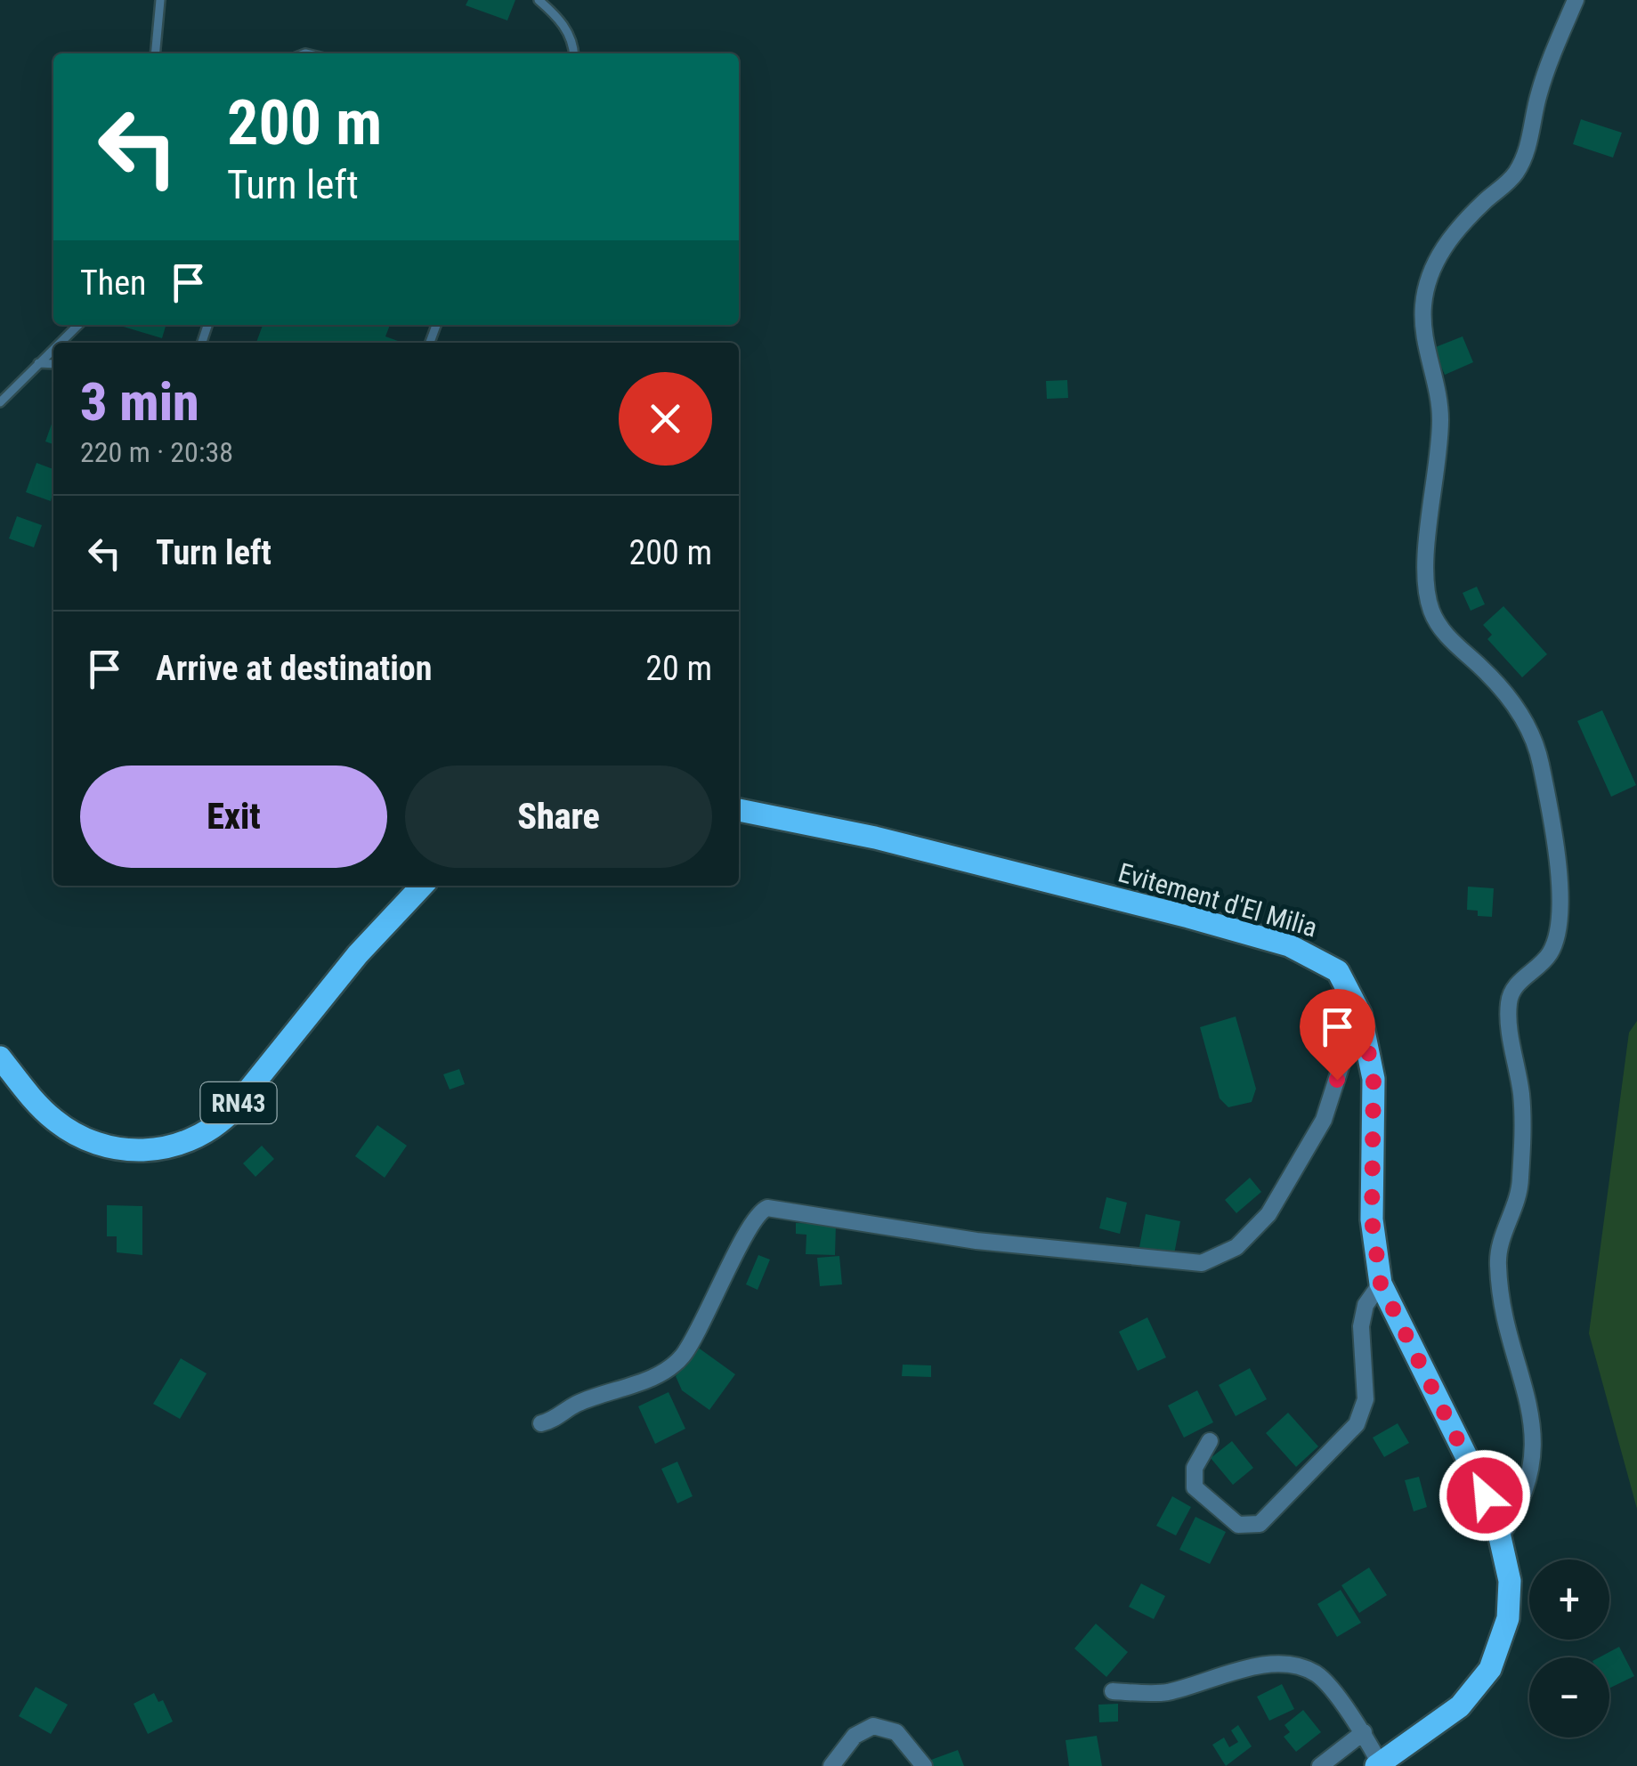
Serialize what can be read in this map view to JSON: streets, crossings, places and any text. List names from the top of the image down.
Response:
{
  "streets": {
    "main road": ["Evitement d'El Milia", "RN43"]
  },
  "page": {
    "turn": ["200 m", "Turn left"],
    "then": "Then",
    "heading": ["3 min", "220 m · 20:38"],
    "list": [
      {
        "name": "Turn left",
        "value": "200 m"
      },
      {
        "name": "Arrive at destination",
        "value": "20 m"
      }
    ],
    "buttons": ["Exit", "Share"],
    "map_buttons": ["+", "−"]
  }
}
